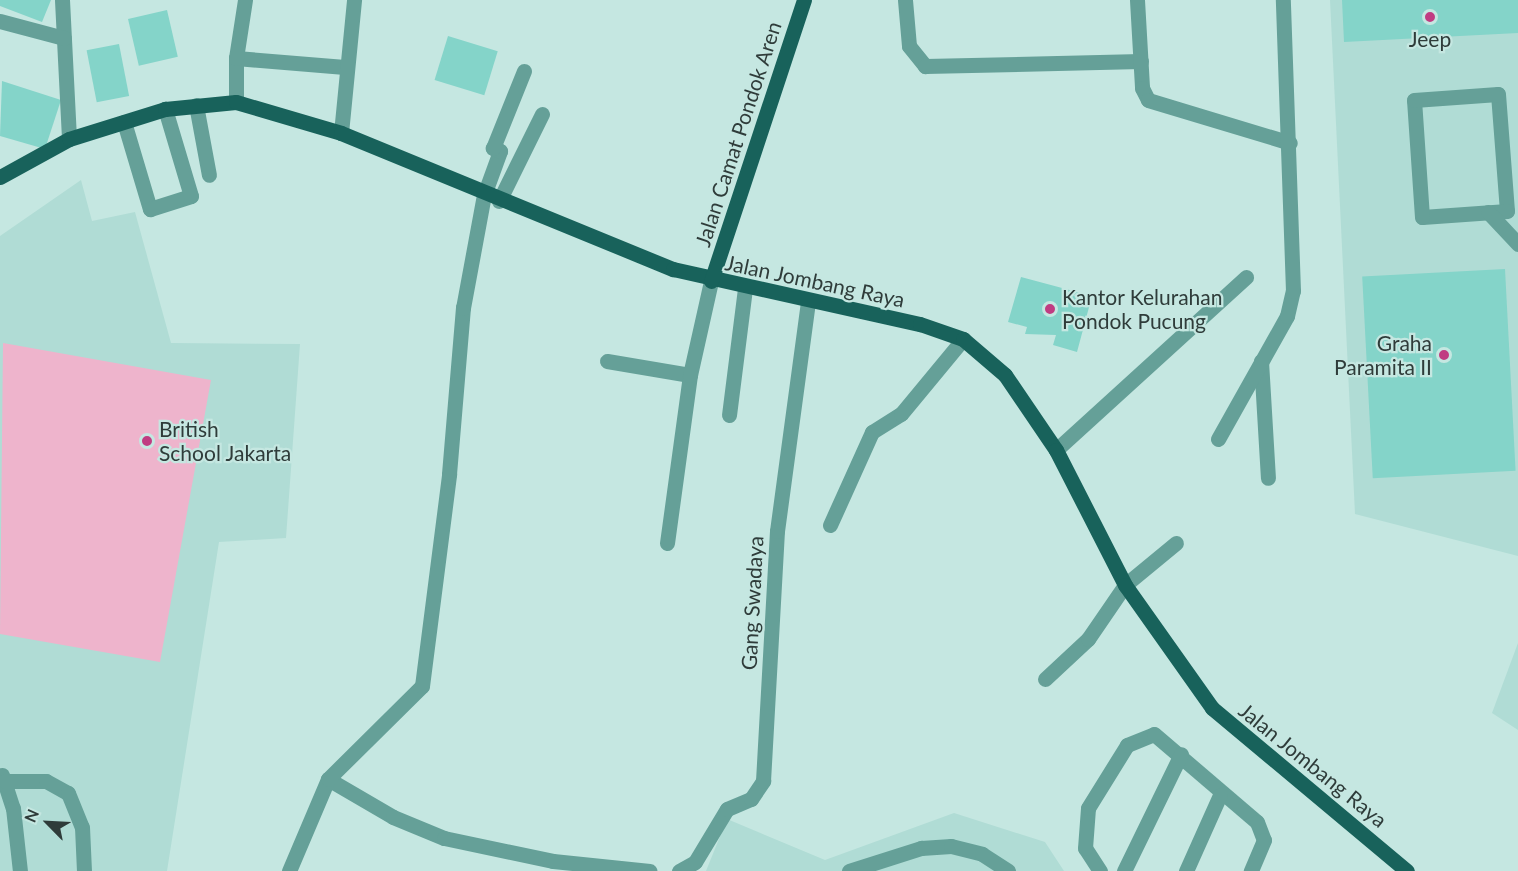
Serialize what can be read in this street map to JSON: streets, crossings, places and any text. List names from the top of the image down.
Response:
{
  "streets": {
    "main road": ["Jalan Camat Pondok Aren", "Jalan Jombang Raya"],
    "street": ["Gang Swadaya"]
  },
  "crossings": [
    ["Jalan Camat Pondok Aren", "Jalan Jombang Raya"],
    ["Jalan Jombang Raya", "Gang Swadaya"]
  ],
  "places": [
    "Jeep",
    "Kantor Kelurahan Pondok Pucung",
    "Graha Paramita II",
    "British School Jakarta"
  ],
  "north": "top left"
}
